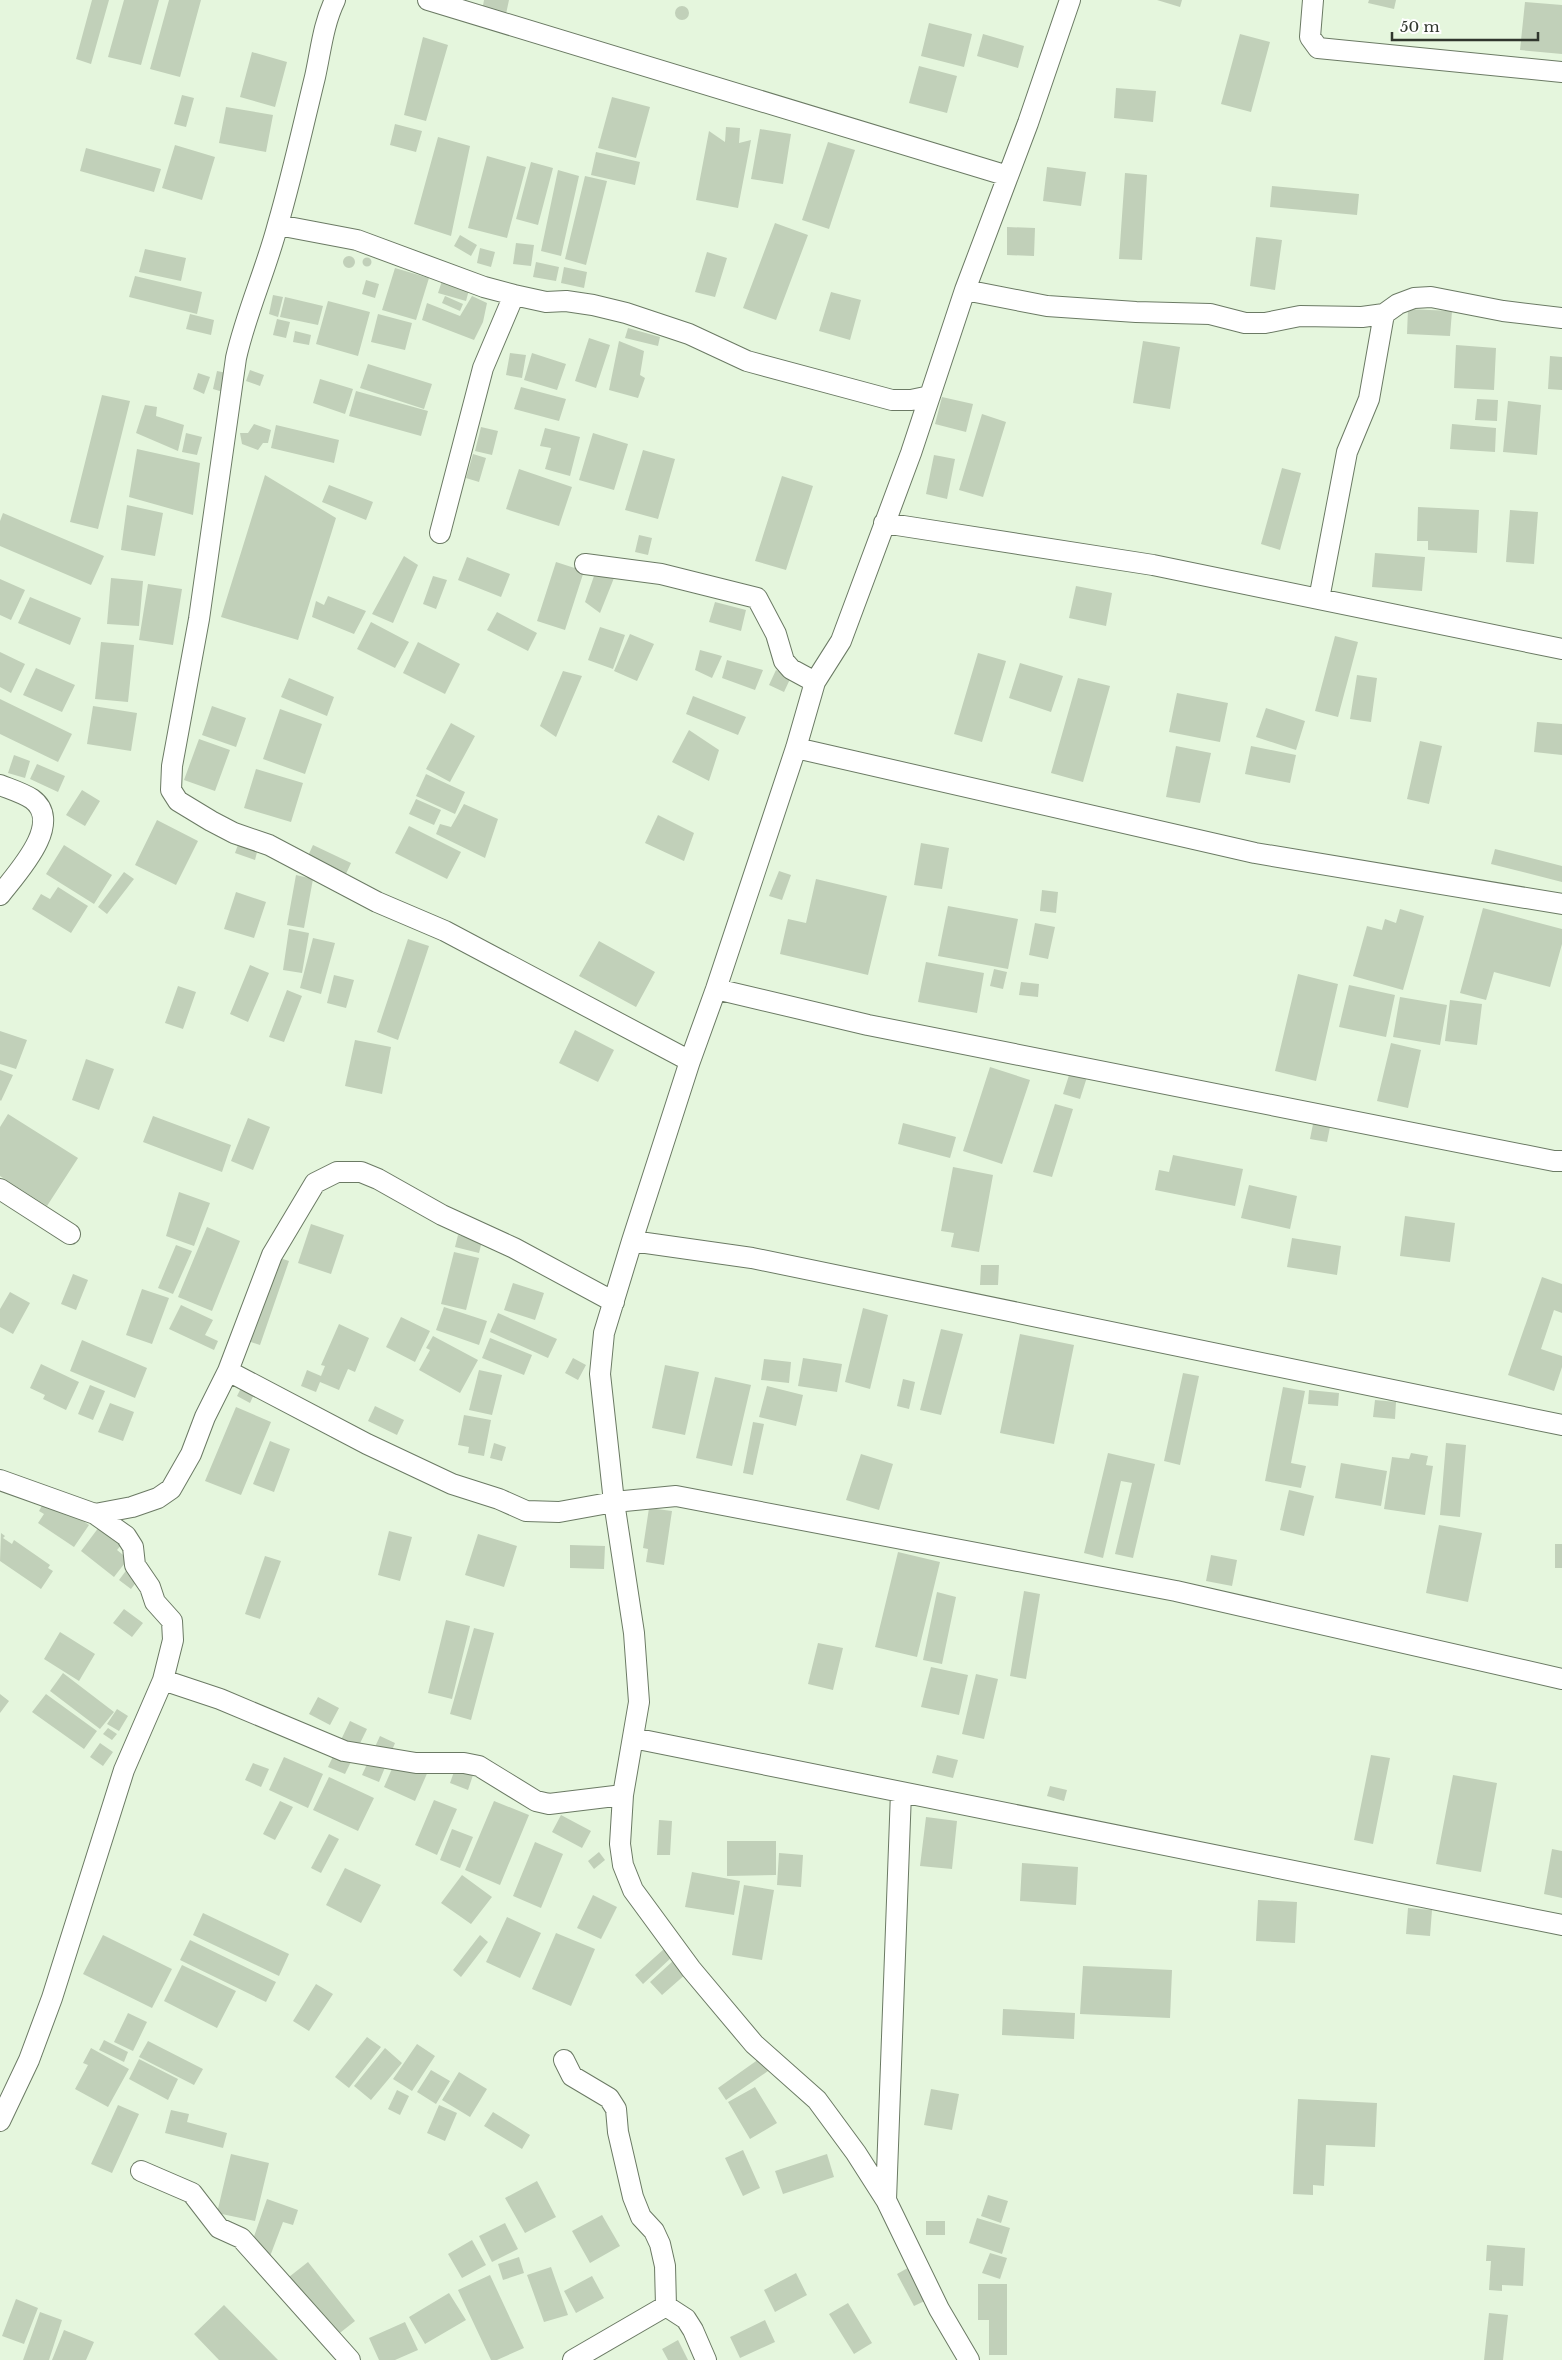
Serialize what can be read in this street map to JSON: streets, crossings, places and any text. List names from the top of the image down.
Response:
{
  "scale_bar": "50 m"
}
